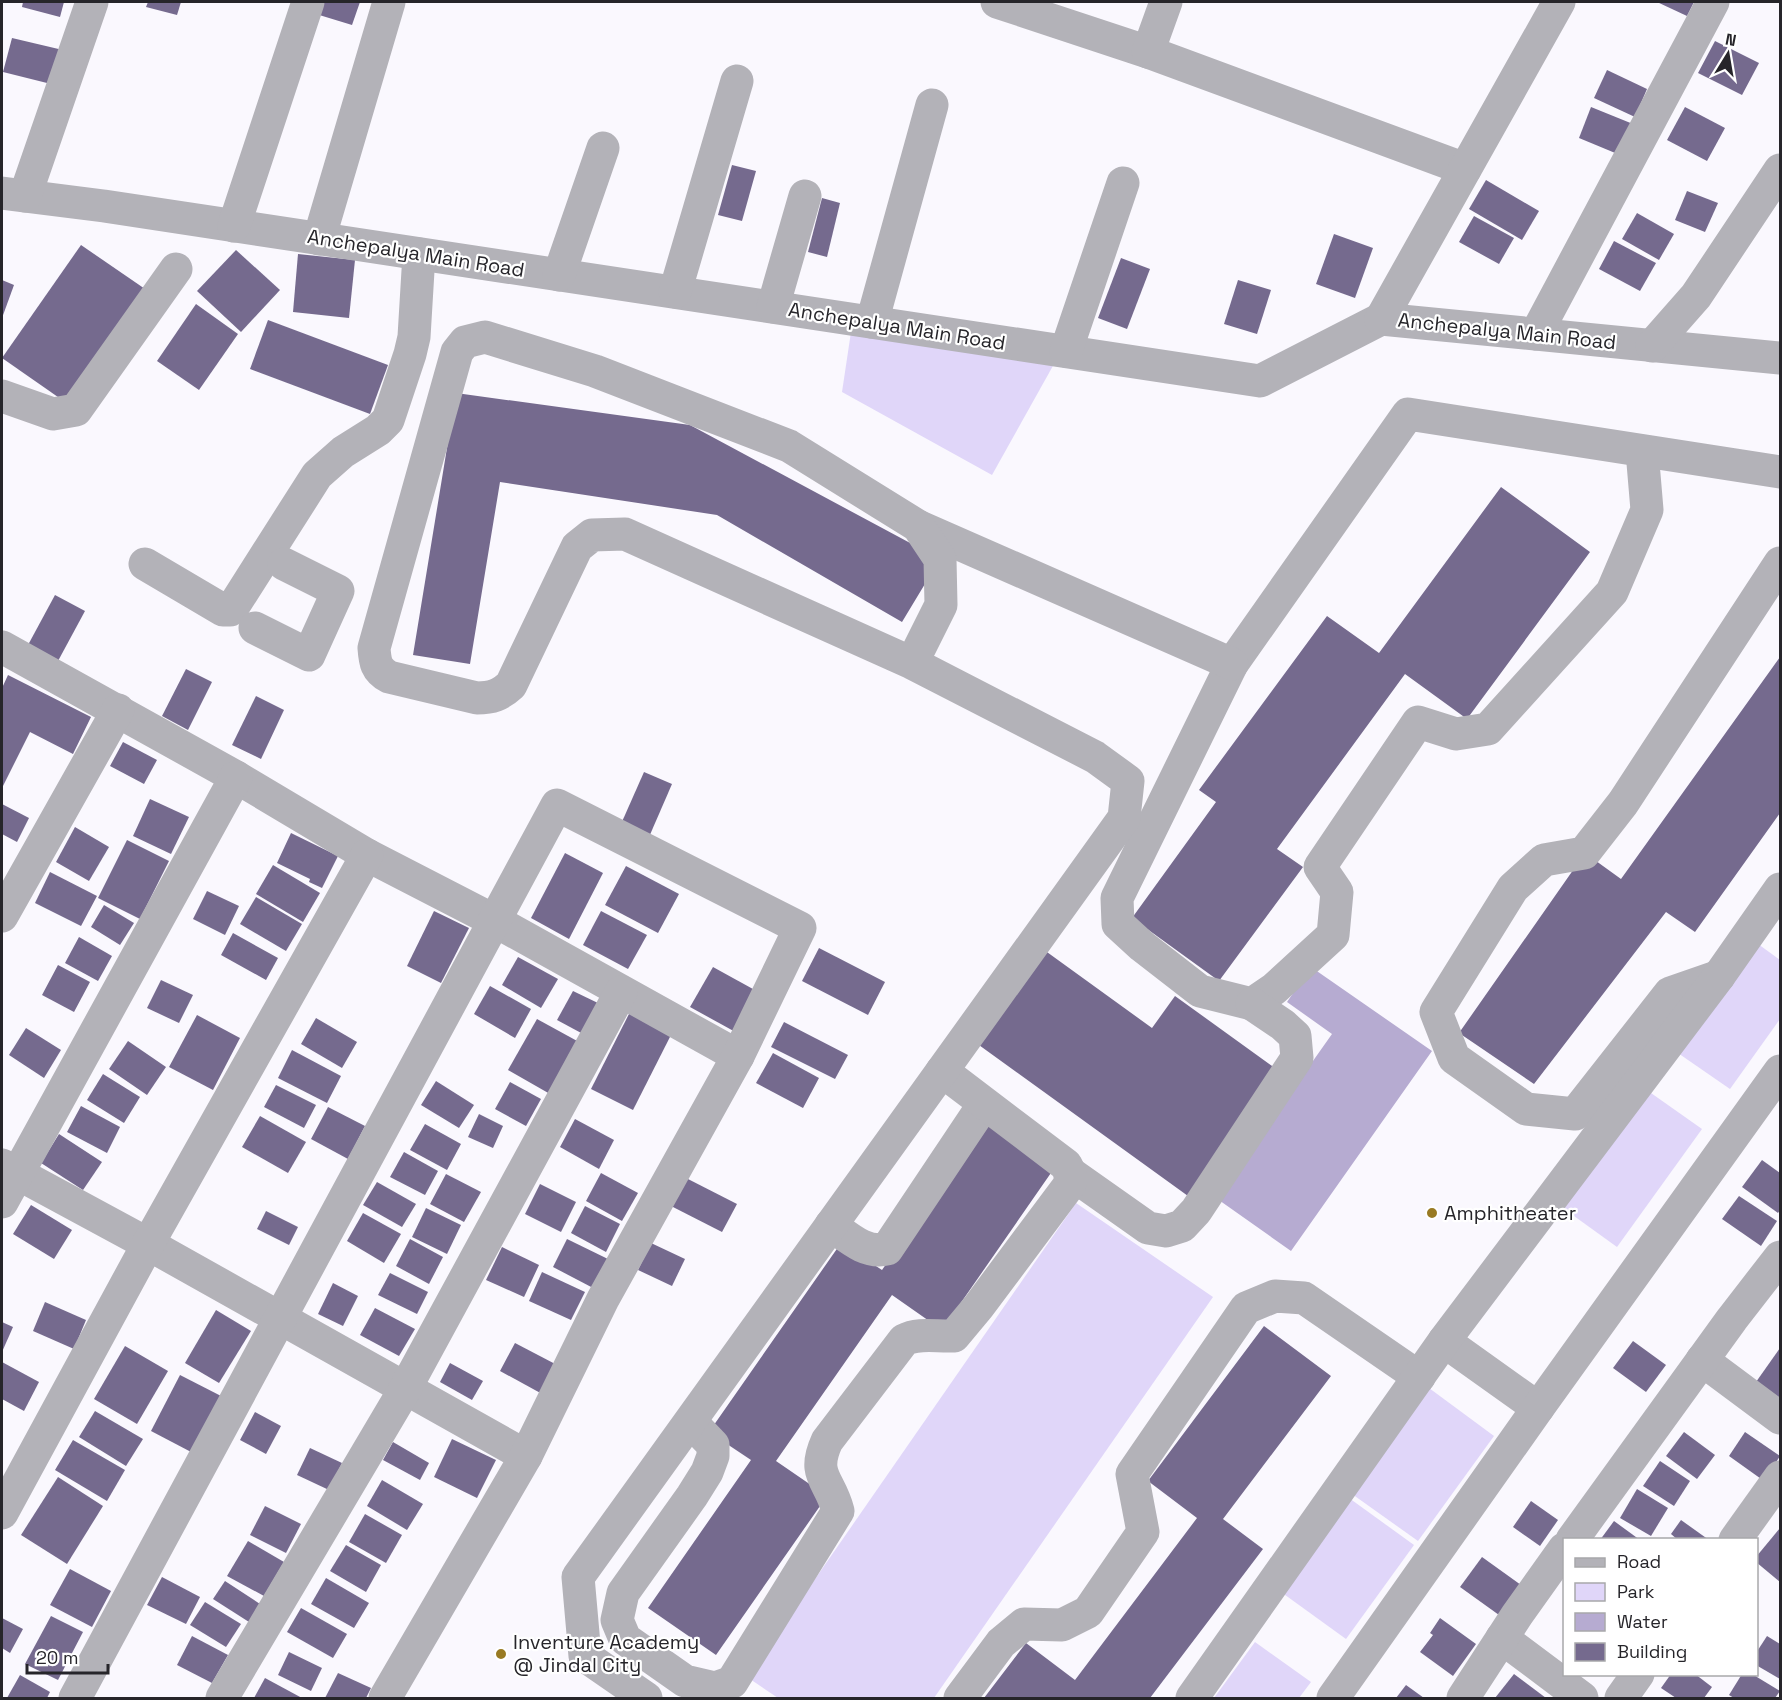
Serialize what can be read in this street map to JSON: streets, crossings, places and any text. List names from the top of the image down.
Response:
{
  "streets": {
    "street": ["Anchepalya Main Road"]
  },
  "places": ["Amphitheater", "Inventure Academy @ Jindal City"],
  "legend": [
    "Road",
    "Park",
    "Water",
    "Building"
  ],
  "scale_bar": "20 m",
  "north": "top"
}
